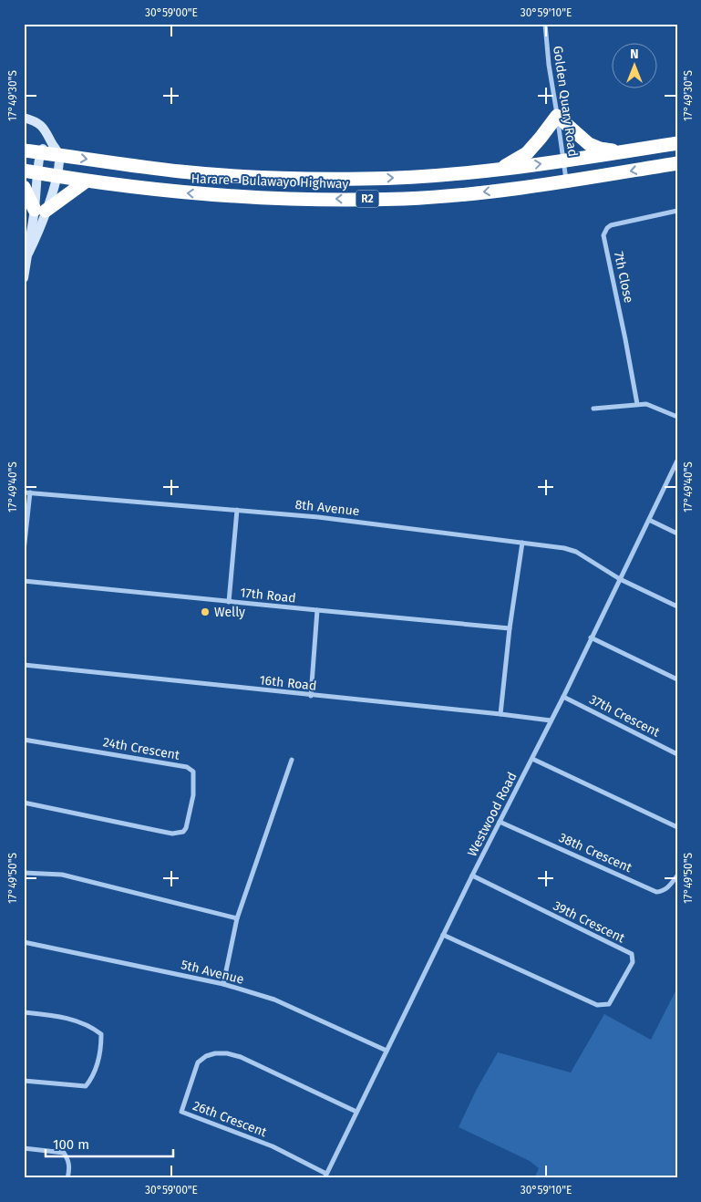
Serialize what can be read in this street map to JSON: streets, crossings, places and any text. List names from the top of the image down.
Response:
{
  "streets": {
    "highway": ["Harare - Bulawayo Highway", "R2"],
    "street": [
      "Golden Quary Road",
      "7th Close",
      "8th Avenue",
      "17th Road",
      "16th Road",
      "37th Crescent",
      "24th Crescent",
      "Westwood Road",
      "38th Crescent",
      "39th Crescent",
      "5th Avenue",
      "26th Crescent"
    ]
  },
  "crossings": [
    ["Golden Quary Road", "Harare - Bulawayo Highway"],
    ["8th Avenue", "Westwood Road"],
    ["16th Road", "Westwood Road"],
    ["37th Crescent", "Westwood Road"],
    ["Westwood Road", "38th Crescent"],
    ["Westwood Road", "39th Crescent"],
    ["Westwood Road", "5th Avenue"],
    ["Westwood Road", "26th Crescent"]
  ],
  "places": ["Welly"],
  "scale_bar": "100 m",
  "north": "top",
  "coordinates": [
    "30°59'00\"E",
    "30°59'10\"E",
    "17°49'30\"S",
    "17°49'40\"S",
    "17°49'50\"S"
  ]
}
